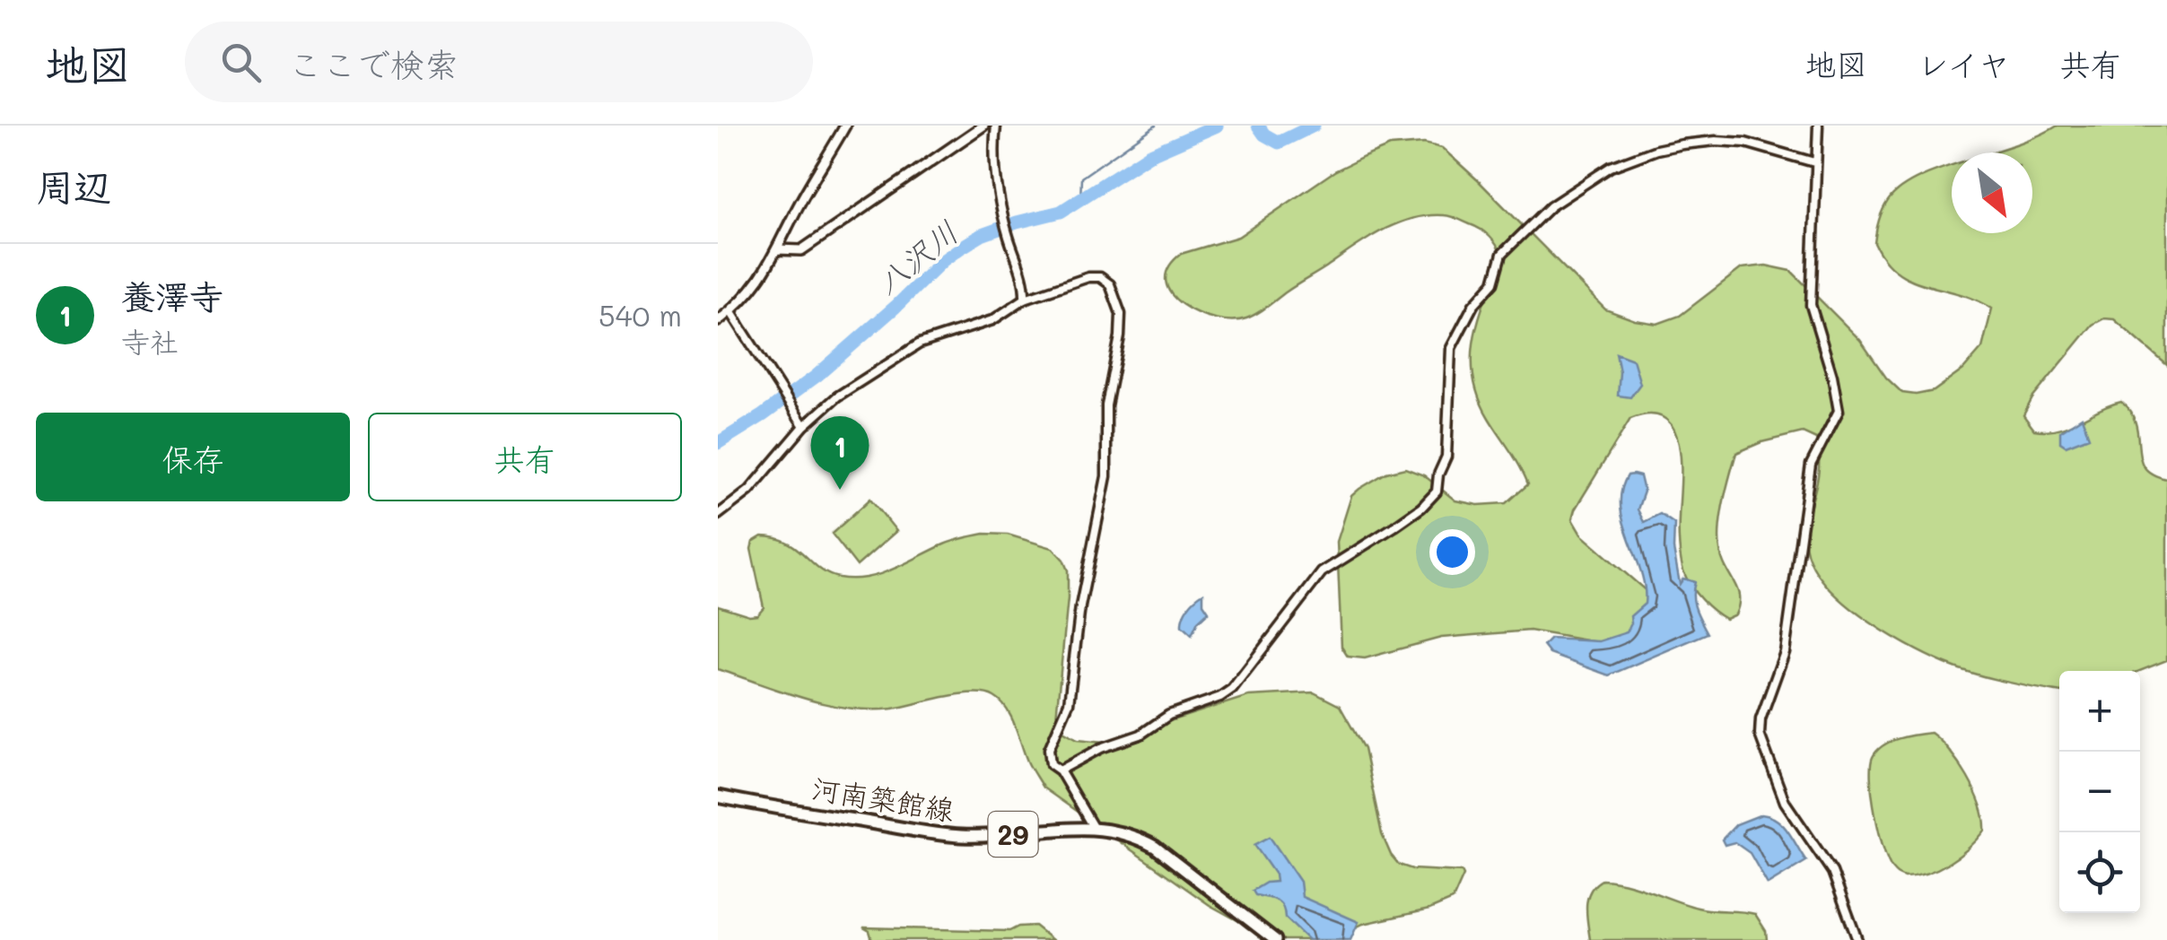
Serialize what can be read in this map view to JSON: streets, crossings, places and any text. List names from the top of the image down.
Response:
{
  "streets": {
    "main road": ["河南築館線", "29"]
  },
  "water": ["八沢川"],
  "north": "bottom right",
  "page": {
    "header": "地図",
    "search": "ここで検索",
    "nav": ["地図", "レイヤ", "共有"],
    "heading": "周辺",
    "list": [
      {
        "mark": "1",
        "name": "養澤寺",
        "note": "寺社",
        "value": "540 m"
      }
    ],
    "buttons": ["保存", "共有"],
    "pins": "1",
    "map_buttons": ["+", "−"]
  }
}
